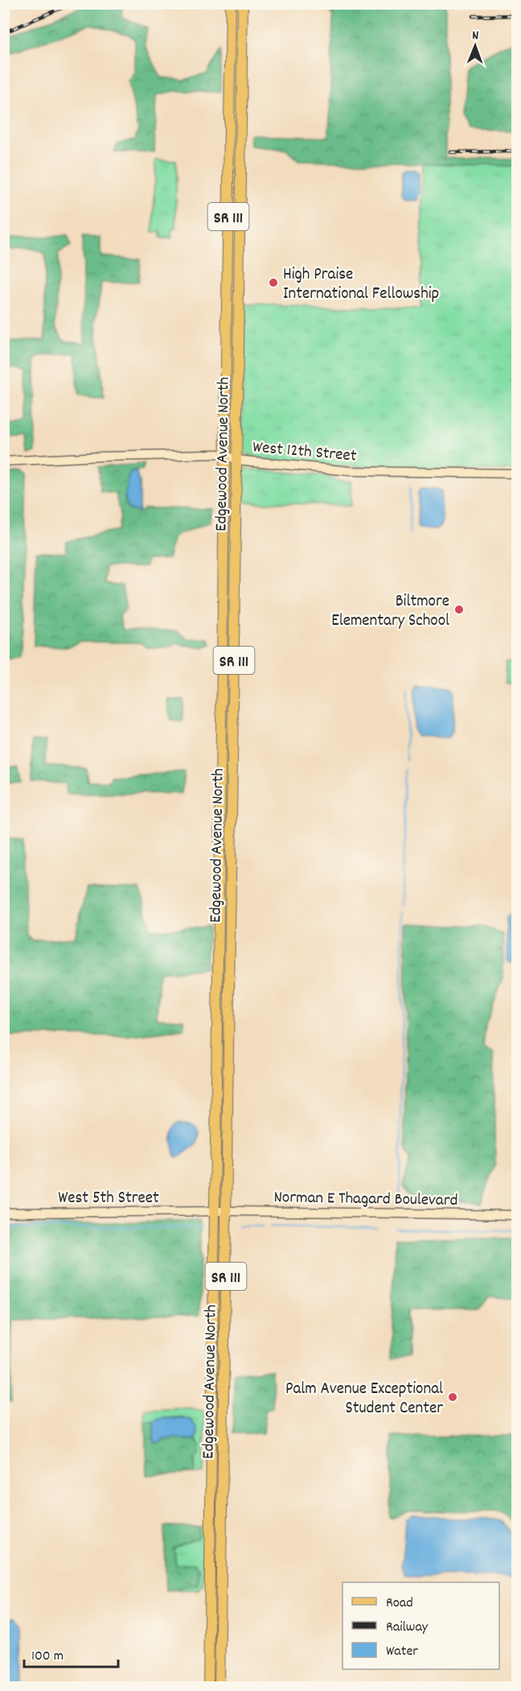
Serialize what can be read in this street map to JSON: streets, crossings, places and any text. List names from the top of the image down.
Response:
{
  "streets": {
    "main road": ["SR 111", "Edgewood Avenue North"],
    "street": ["West 12th Street", "West 5th Street", "Norman E Thagard Boulevard"]
  },
  "crossings": [
    ["West 12th Street", "Edgewood Avenue North"],
    ["Edgewood Avenue North", "West 5th Street"],
    ["Edgewood Avenue North", "Norman E Thagard Boulevard"],
    ["West 5th Street", "Norman E Thagard Boulevard"]
  ],
  "places": ["High Praise International Fellowship", "Biltmore Elementary School", "Palm Avenue Exceptional Student Center"],
  "legend": ["Road", "Railway", "Water"],
  "scale_bar": "100 m",
  "north": "top"
}
